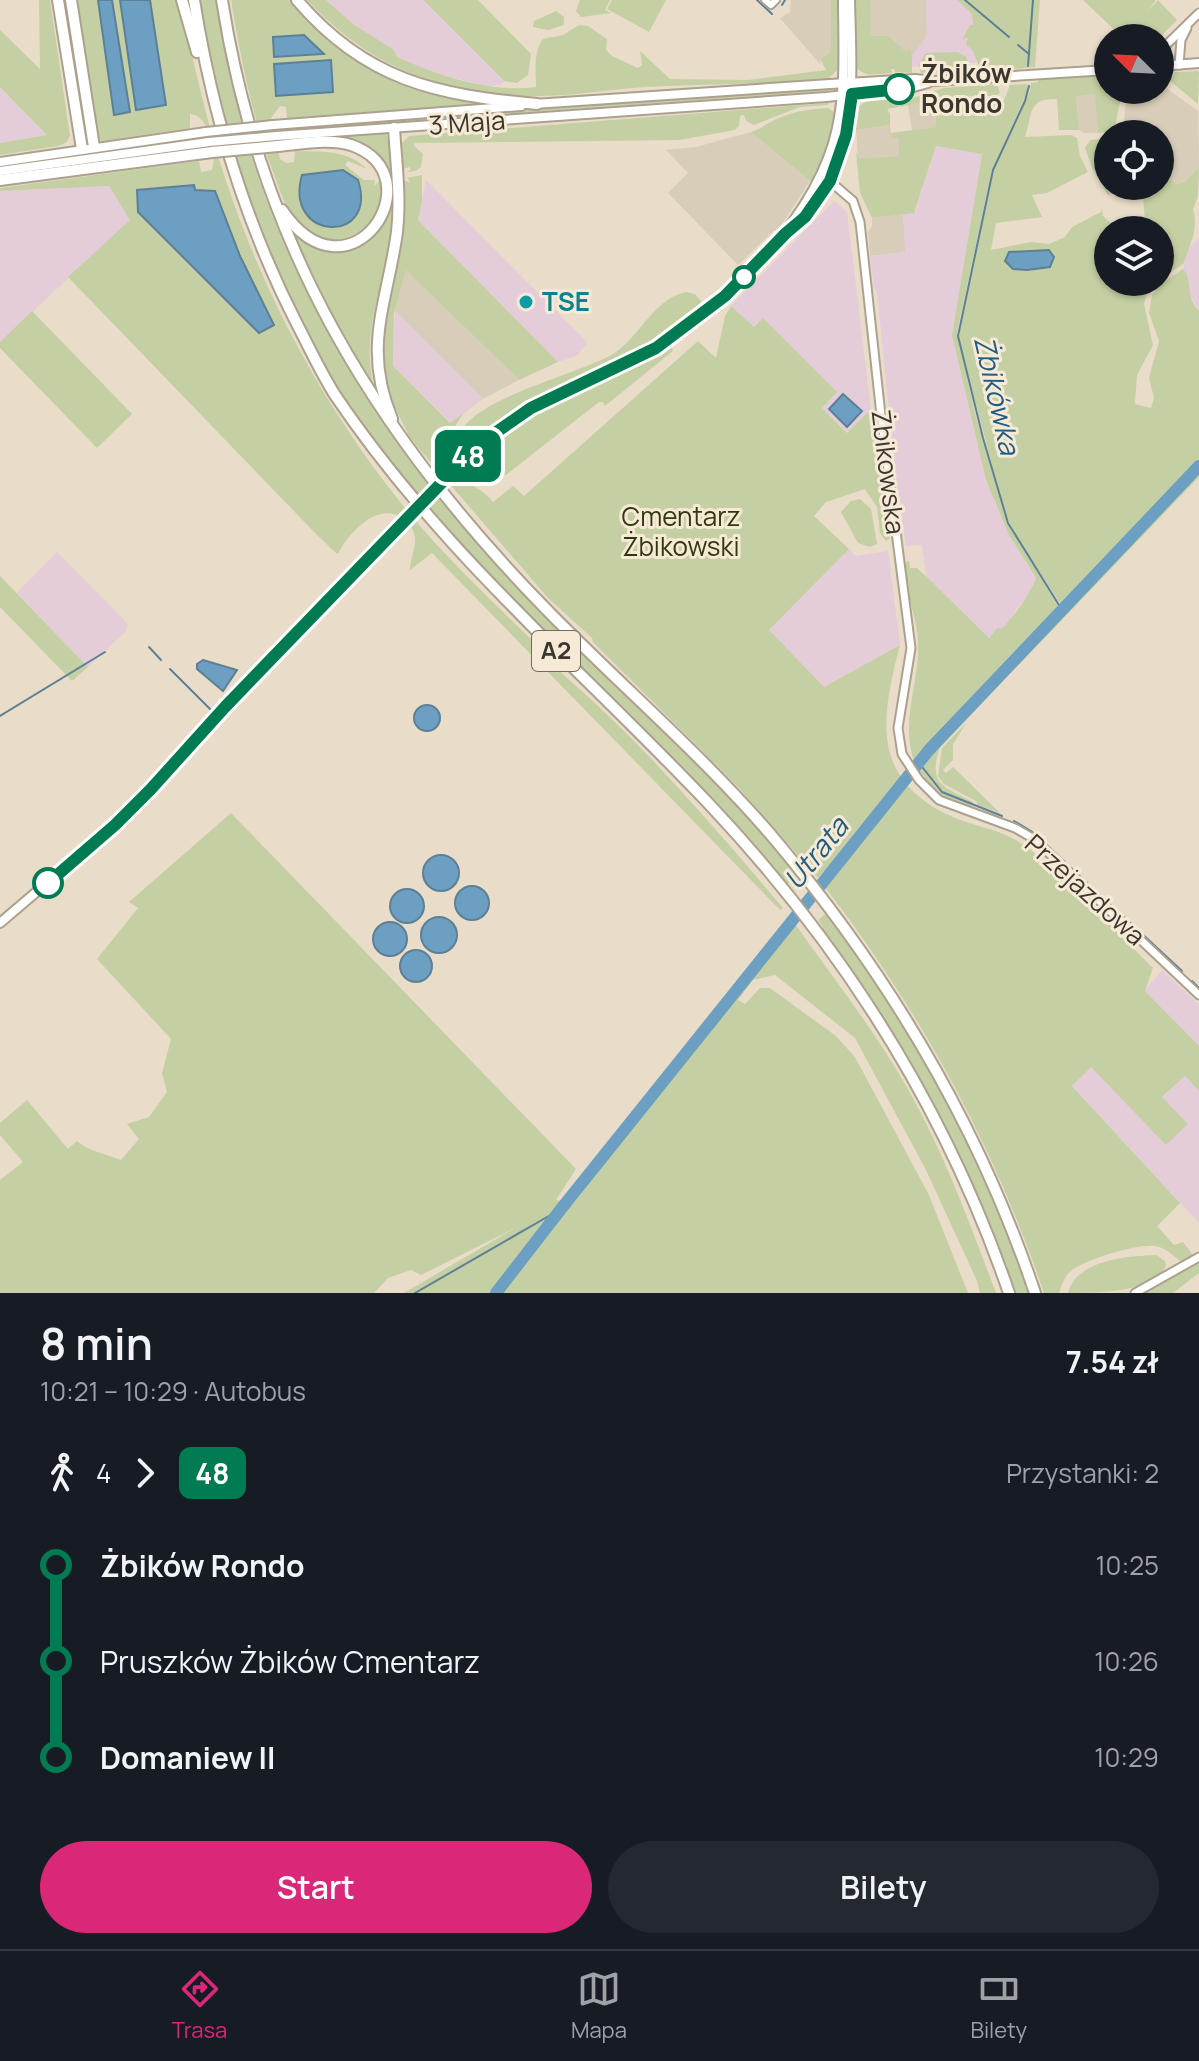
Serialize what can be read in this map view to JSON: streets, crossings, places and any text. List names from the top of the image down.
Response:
{
  "streets": {
    "highway": ["A2"],
    "main road": ["3 Maja"],
    "street": ["Żbikowska", "Przejazdowa"]
  },
  "crossings": [
    ["Żbikowska", "Przejazdowa"]
  ],
  "water": ["Żbikówka", "Utrata"],
  "parks": ["Cmentarz Żbikowski"],
  "places": ["Żbików Rondo", "TSE"],
  "lines": ["bus line 48"],
  "north": "top left",
  "page": {
    "on_map": "48",
    "heading": ["8 min", "10:21 – 10:29 · Autobus", "7.54 zł"],
    "legs": ["4", "48", "Przystanki: 2"],
    "list": [
      {
        "name": "Żbików Rondo",
        "value": "10:25"
      },
      {
        "name": "Pruszków Żbików Cmentarz",
        "value": "10:26"
      },
      {
        "name": "Domaniew II",
        "value": "10:29"
      }
    ],
    "buttons": ["Start", "Bilety"],
    "tabs": ["Trasa", "Mapa", "Bilety"]
  }
}
